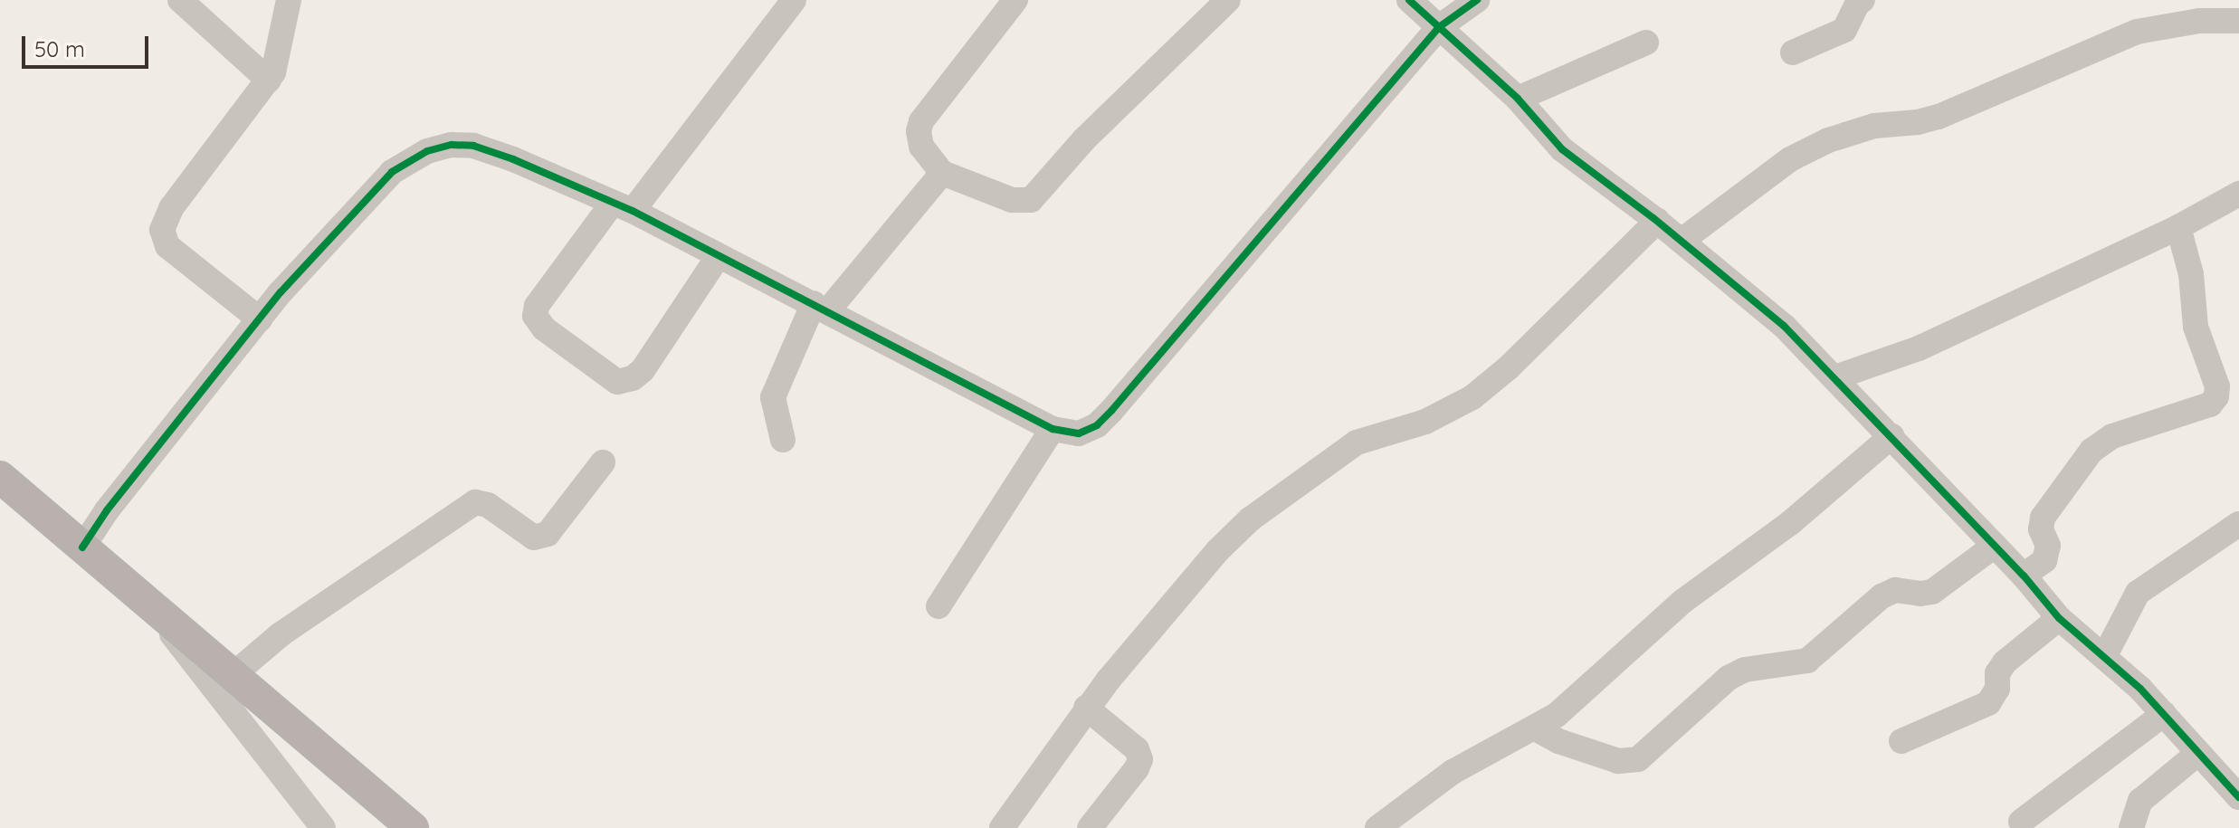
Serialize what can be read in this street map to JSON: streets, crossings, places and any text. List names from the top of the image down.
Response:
{
  "scale_bar": "50 m"
}
